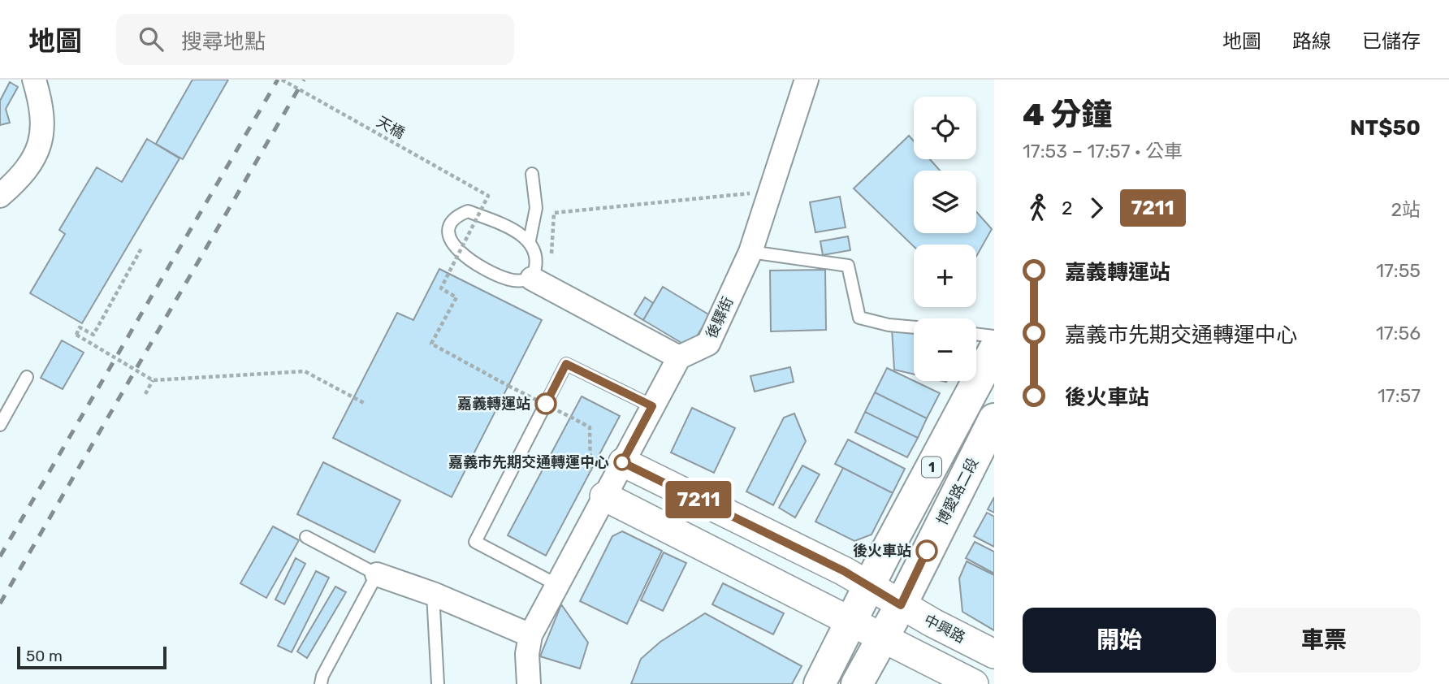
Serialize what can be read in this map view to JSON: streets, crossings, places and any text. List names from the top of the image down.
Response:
{
  "streets": {
    "main road": ["1", "博愛路二段"],
    "street": ["後驛街", "中興路"],
    "path": ["天橋"]
  },
  "crossings": [
    ["1", "中興路"],
    ["博愛路二段", "中興路"]
  ],
  "places": ["嘉義轉運站", "嘉義市先期交通轉運中心", "後火車站"],
  "lines": ["bus line 7211"],
  "scale_bar": "50 m",
  "page": {
    "header": "地圖",
    "search": "搜尋地點",
    "nav": ["地圖", "路線", "已儲存"],
    "on_map": "7211",
    "heading": ["4 分鐘", "17:53 – 17:57 · 公車", "NT$50"],
    "map_buttons": ["+", "−"],
    "legs": ["2", "7211", "2站"],
    "list": [
      {
        "name": "嘉義轉運站",
        "value": "17:55"
      },
      {
        "name": "嘉義市先期交通轉運中心",
        "value": "17:56"
      },
      {
        "name": "後火車站",
        "value": "17:57"
      }
    ],
    "buttons": ["開始", "車票"],
    "scale": "50 m"
  }
}
